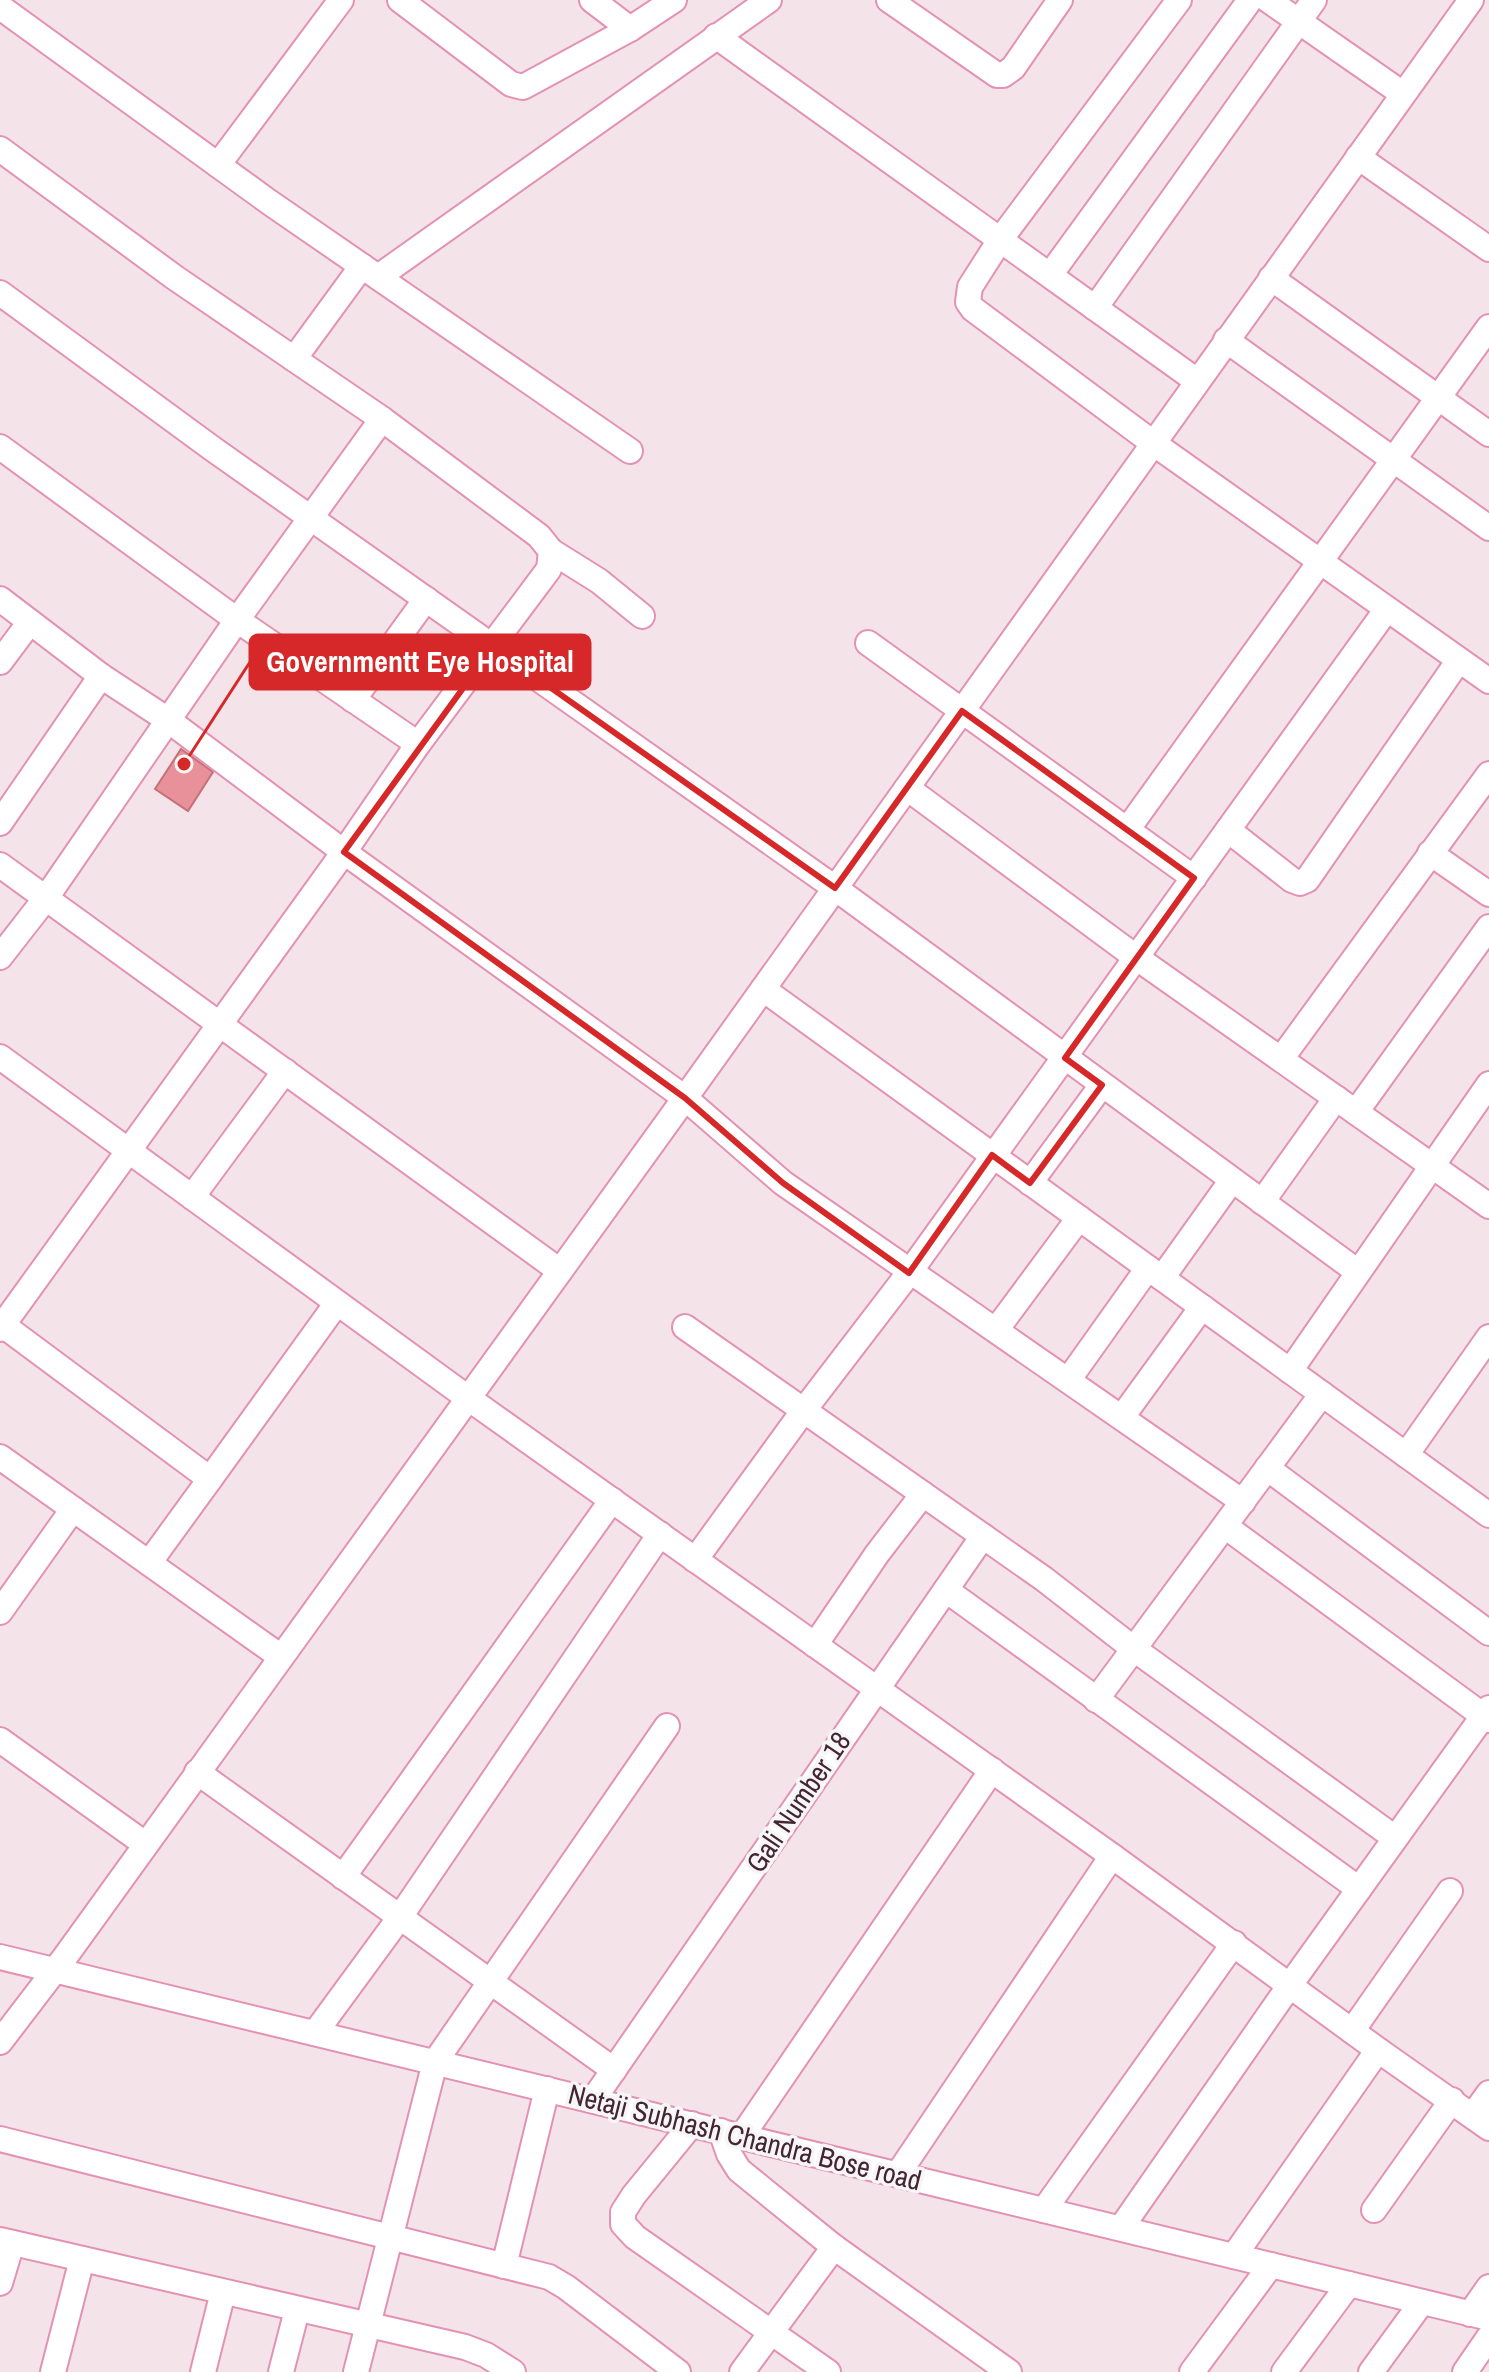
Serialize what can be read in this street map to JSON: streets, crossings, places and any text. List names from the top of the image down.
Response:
{
  "streets": {
    "street": ["Gali Number 18", "Netaji Subhash Chandra Bose road"]
  },
  "crossings": [
    ["Gali Number 18", "Netaji Subhash Chandra Bose road"]
  ],
  "places": ["Governmentt Eye Hospital"]
}
